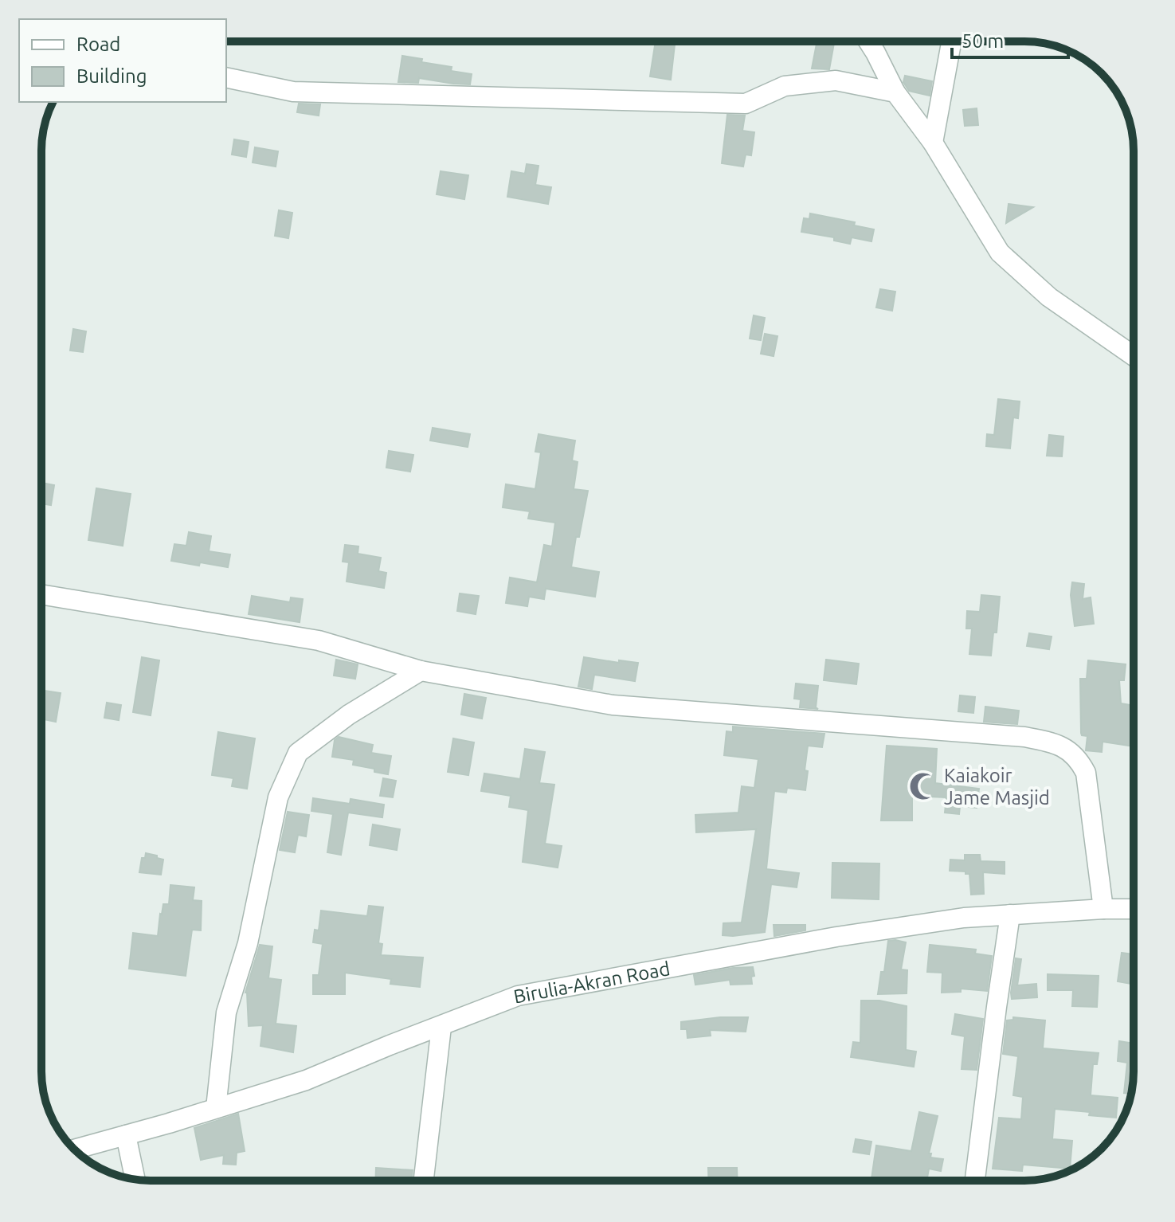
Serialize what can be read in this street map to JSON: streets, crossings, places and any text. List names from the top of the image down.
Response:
{
  "streets": {
    "street": ["Birulia-Akran Road"]
  },
  "places": {
    "mosque": ["Kaiakoir Jame Masjid"]
  },
  "legend": ["Road", "Building"],
  "scale_bar": "50 m"
}
